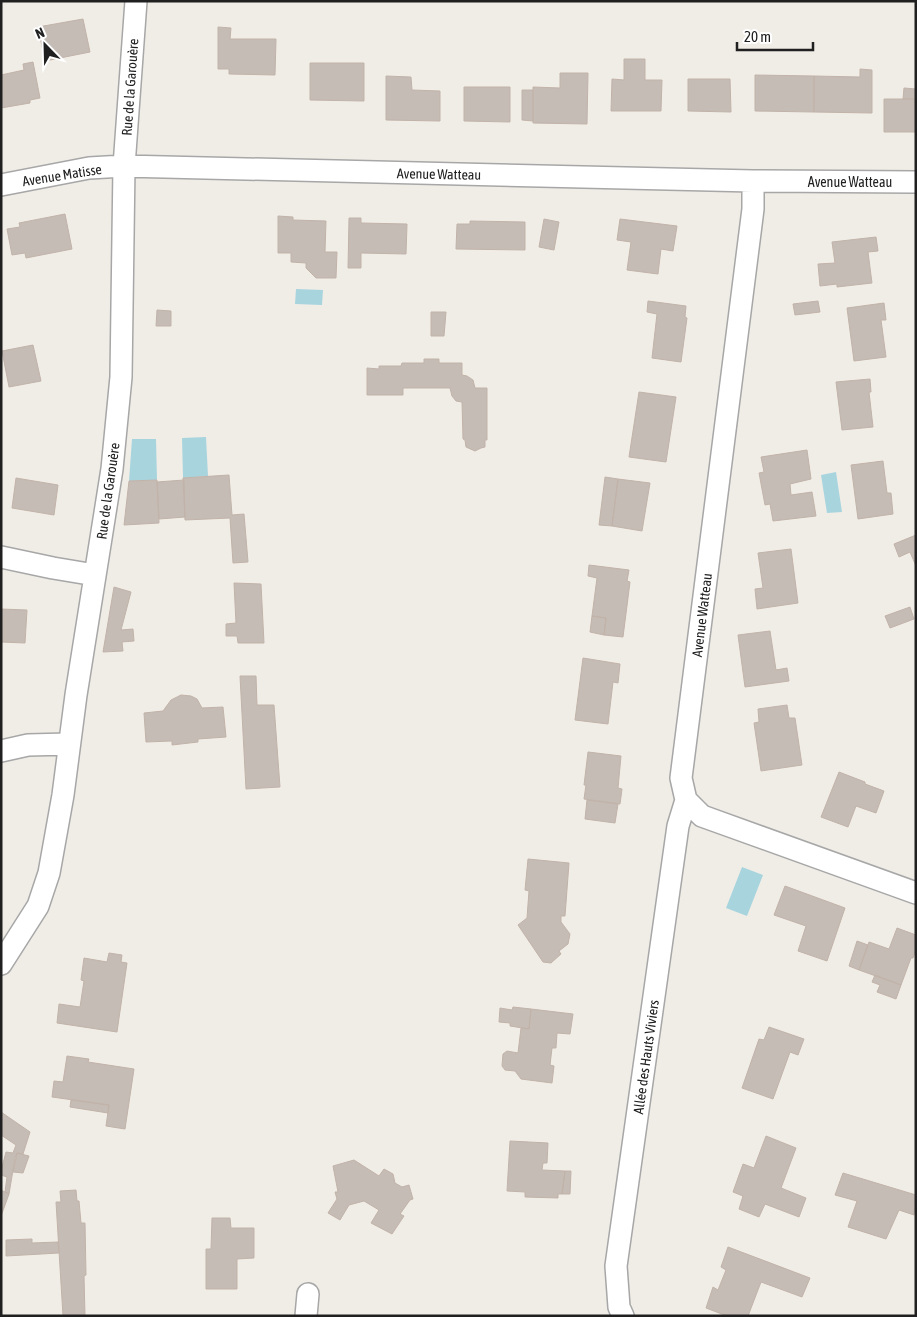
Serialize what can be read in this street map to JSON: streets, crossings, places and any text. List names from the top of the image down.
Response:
{
  "streets": {
    "street": [
      "Rue de la Garouère",
      "Avenue Watteau",
      "Avenue Matisse",
      "Allée des Hauts Viviers"
    ]
  },
  "crossings": [
    ["Rue de la Garouère", "Avenue Watteau"],
    ["Rue de la Garouère", "Avenue Matisse"],
    ["Avenue Watteau", "Avenue Matisse"],
    ["Avenue Watteau", "Allée des Hauts Viviers"]
  ],
  "scale_bar": "20 m",
  "north": "top left"
}
